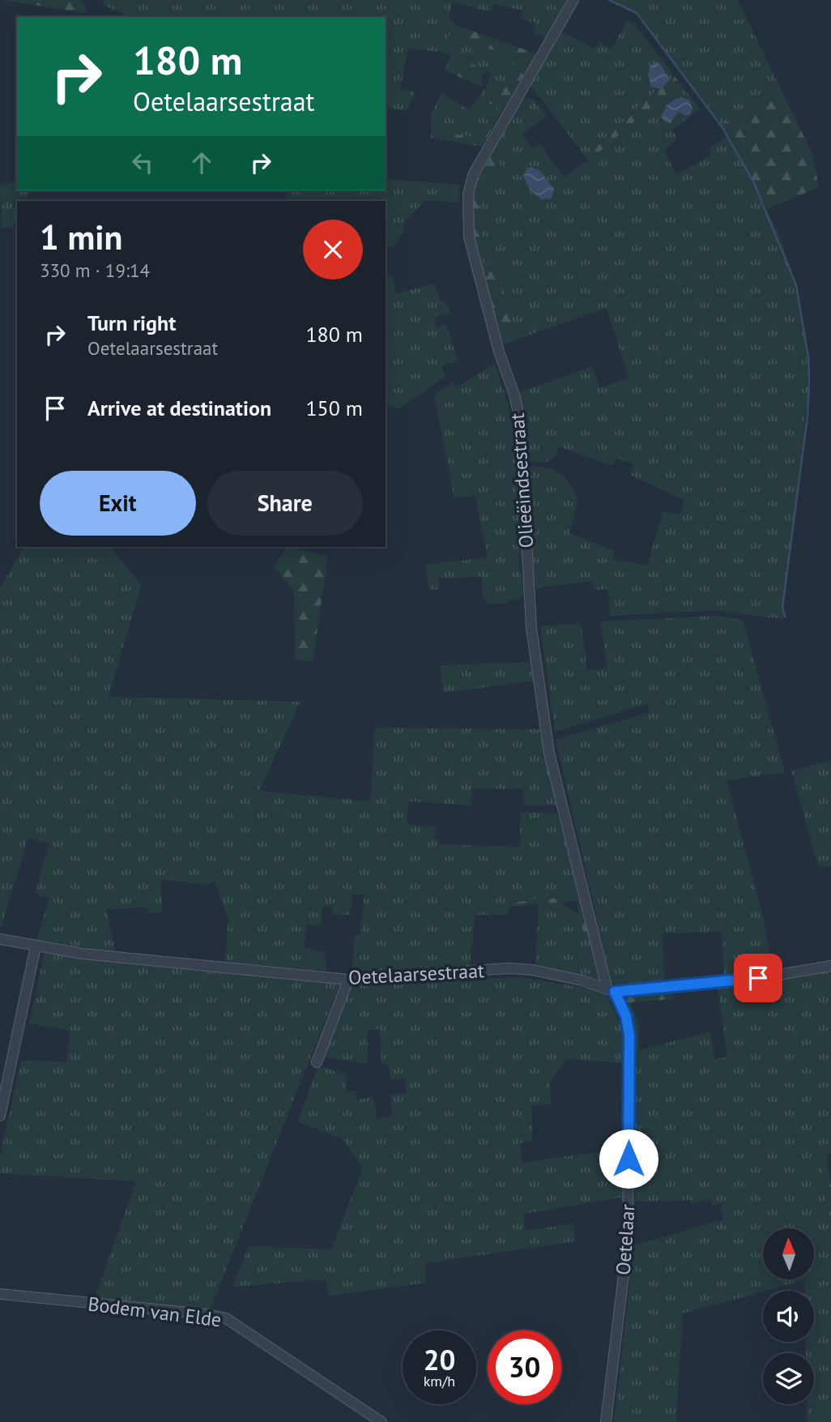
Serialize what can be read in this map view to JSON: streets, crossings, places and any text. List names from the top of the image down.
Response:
{
  "streets": {
    "street": [
      "Olieëindsestraat",
      "Oetelaarsestraat",
      "Oetelaar",
      "Bodem van Elde"
    ]
  },
  "crossings": [
    ["Olieëindsestraat", "Oetelaarsestraat"],
    ["Olieëindsestraat", "Oetelaar"],
    ["Oetelaarsestraat", "Oetelaar"]
  ],
  "north": "top",
  "page": {
    "turn": ["180 m", "Oetelaarsestraat"],
    "heading": ["1 min", "330 m · 19:14"],
    "list": [
      {
        "name": "Turn right",
        "note": "Oetelaarsestraat",
        "value": "180 m"
      },
      {
        "name": "Arrive at destination",
        "value": "150 m"
      }
    ],
    "buttons": ["Exit", "Share"],
    "speed": "20 km/h",
    "limit": "30"
  }
}
